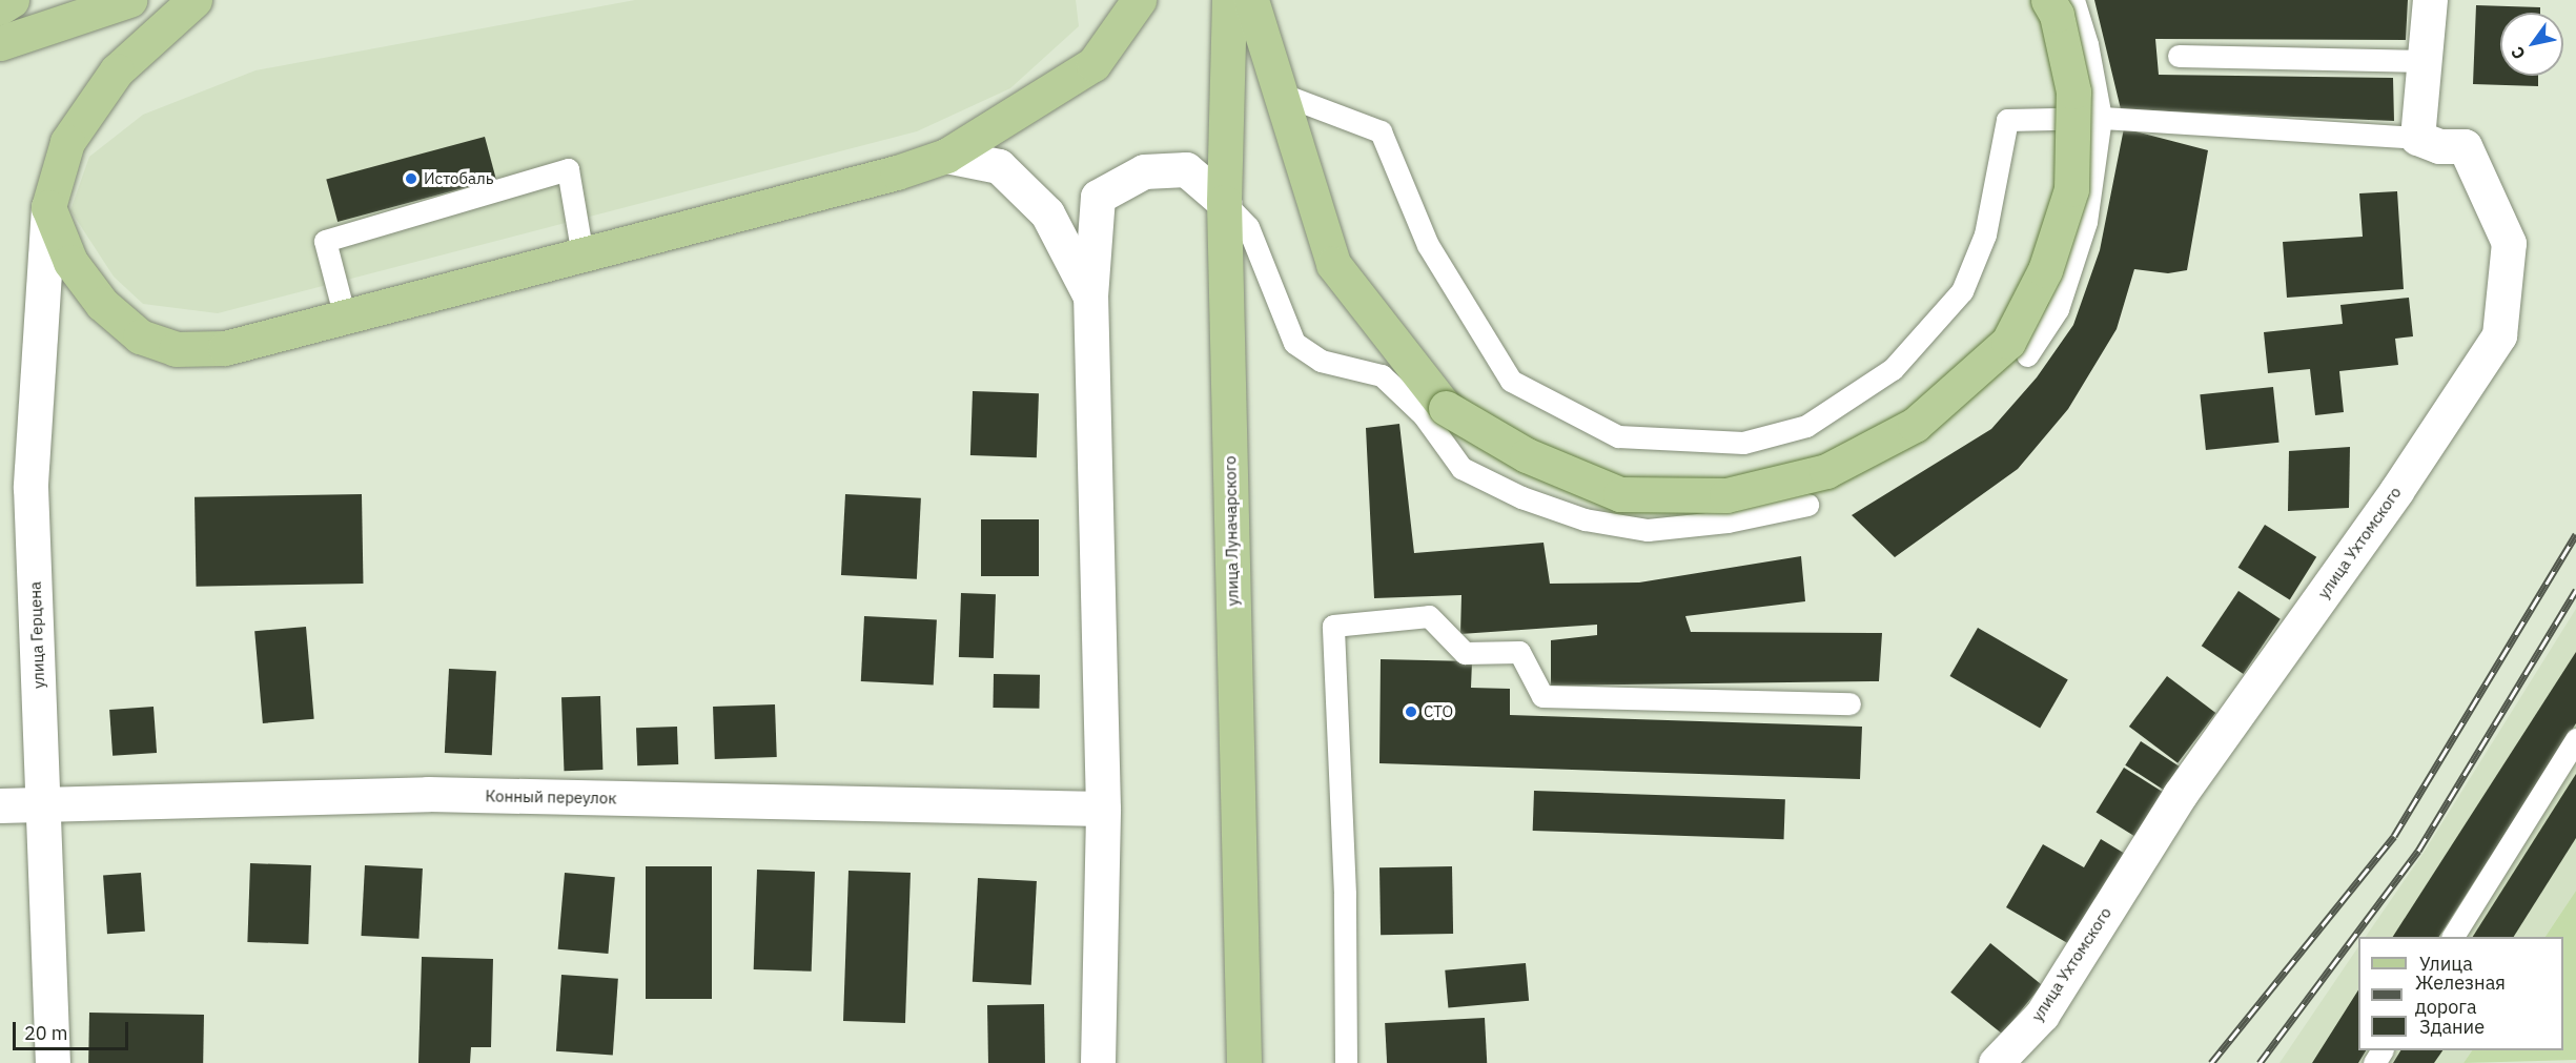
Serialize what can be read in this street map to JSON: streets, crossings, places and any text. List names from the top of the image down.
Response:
{
  "streets": {
    "main road": ["улица Луначарского"],
    "street": ["улица Ухтомского", "улица Герцена", "Конный переулок"]
  },
  "crossings": [
    ["улица Герцена", "Конный переулок"]
  ],
  "places": ["Истобаль", "СТО"],
  "legend": ["Улица", "Железная дорога", "Здание"],
  "scale_bar": "20 m",
  "north": "bottom left"
}
